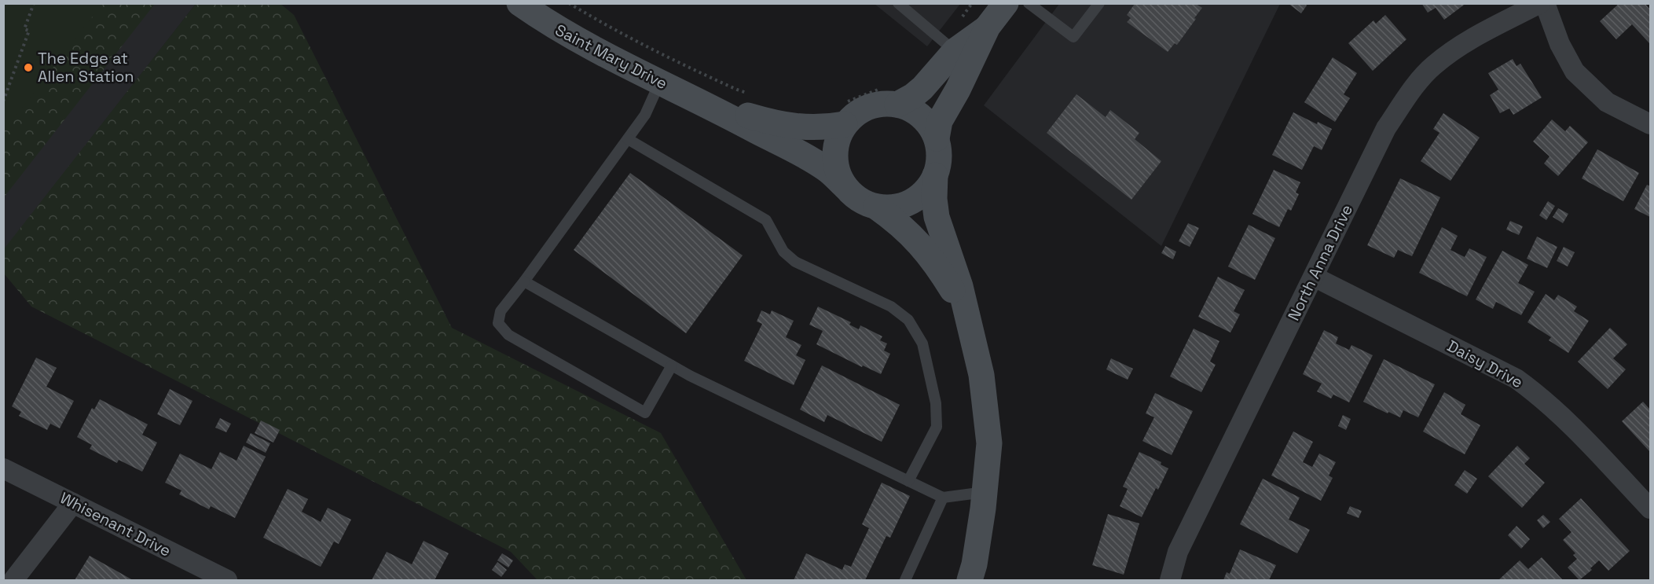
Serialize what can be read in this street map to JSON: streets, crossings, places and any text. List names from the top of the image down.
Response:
{
  "streets": {
    "street": [
      "Saint Mary Drive",
      "North Anna Drive",
      "Daisy Drive",
      "Whisenant Drive"
    ]
  },
  "crossings": [
    ["North Anna Drive", "Daisy Drive"]
  ],
  "places": ["The Edge at Allen Station"]
}
